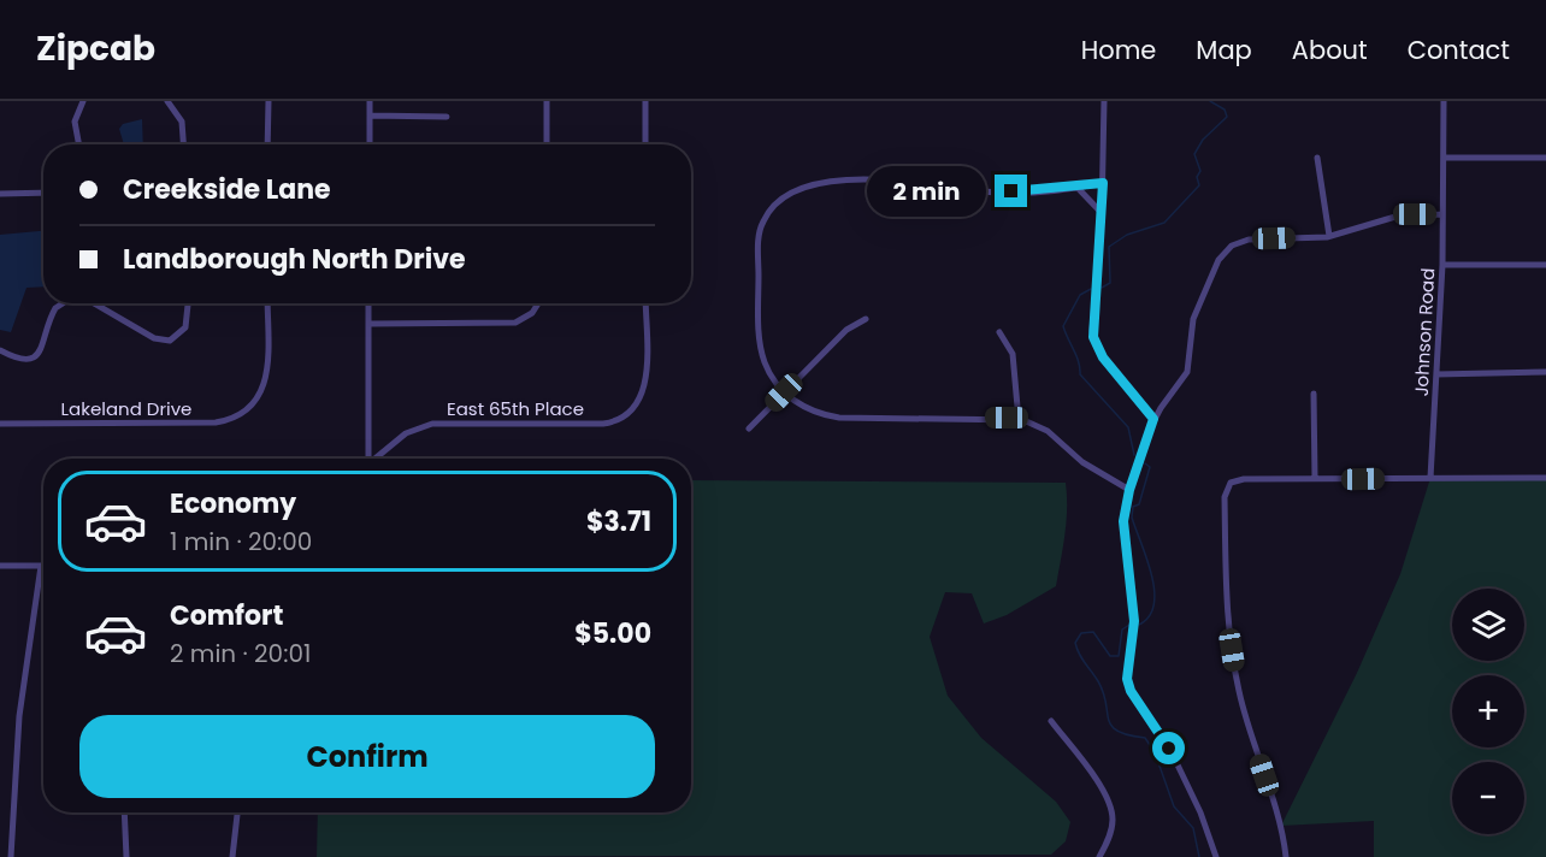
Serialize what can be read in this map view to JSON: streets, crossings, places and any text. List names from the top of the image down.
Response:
{
  "streets": {
    "street": ["Johnson Road", "Lakeland Drive", "East 65th Place"]
  },
  "page": {
    "header": "Zipcab",
    "nav": [
      "Home",
      "Map",
      "About",
      "Contact"
    ],
    "banner": ["Creekside Lane", "Landborough North Drive"],
    "bubble": "2 min",
    "list": [
      {
        "name": "Economy",
        "note": "1 min · 20:00",
        "value": "$3.71"
      },
      {
        "name": "Comfort",
        "note": "2 min · 20:01",
        "value": "$5.00"
      }
    ],
    "map_buttons": ["+", "−"],
    "buttons": "Confirm"
  }
}
